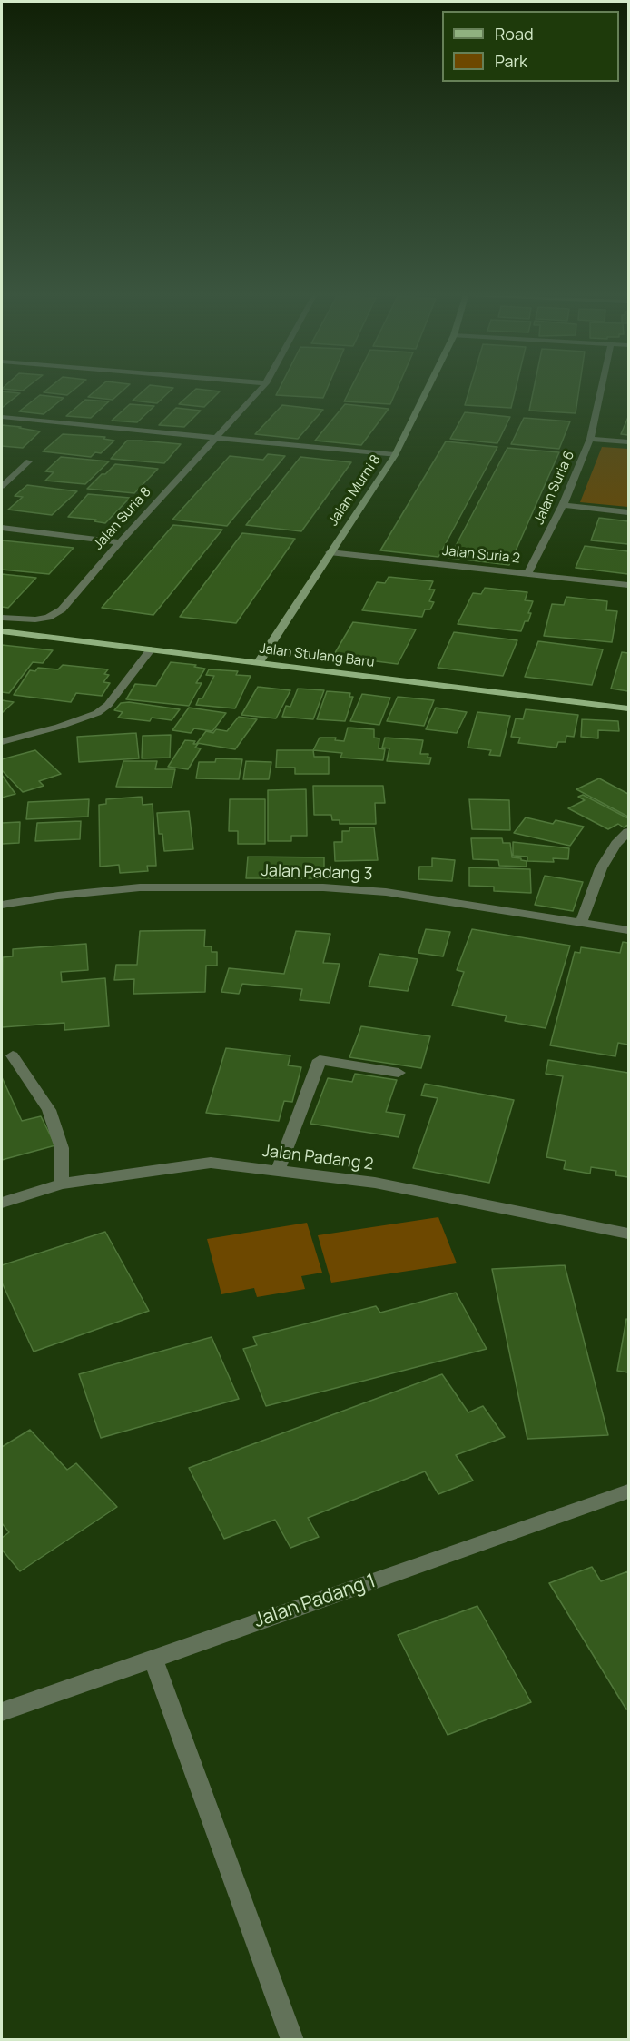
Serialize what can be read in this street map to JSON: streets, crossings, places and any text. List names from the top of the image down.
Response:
{
  "streets": {
    "main road": ["Jalan Stulang Baru"],
    "street": [
      "Jalan Suria 6",
      "Jalan Murni 8",
      "Jalan Suria 8",
      "Jalan Suria 2",
      "Jalan Padang 3",
      "Jalan Padang 2",
      "Jalan Padang 1"
    ]
  },
  "crossings": [
    ["Jalan Suria 6", "Jalan Suria 2"],
    ["Jalan Murni 8", "Jalan Suria 2"],
    ["Jalan Murni 8", "Jalan Stulang Baru"]
  ],
  "legend": ["Road", "Park"]
}
